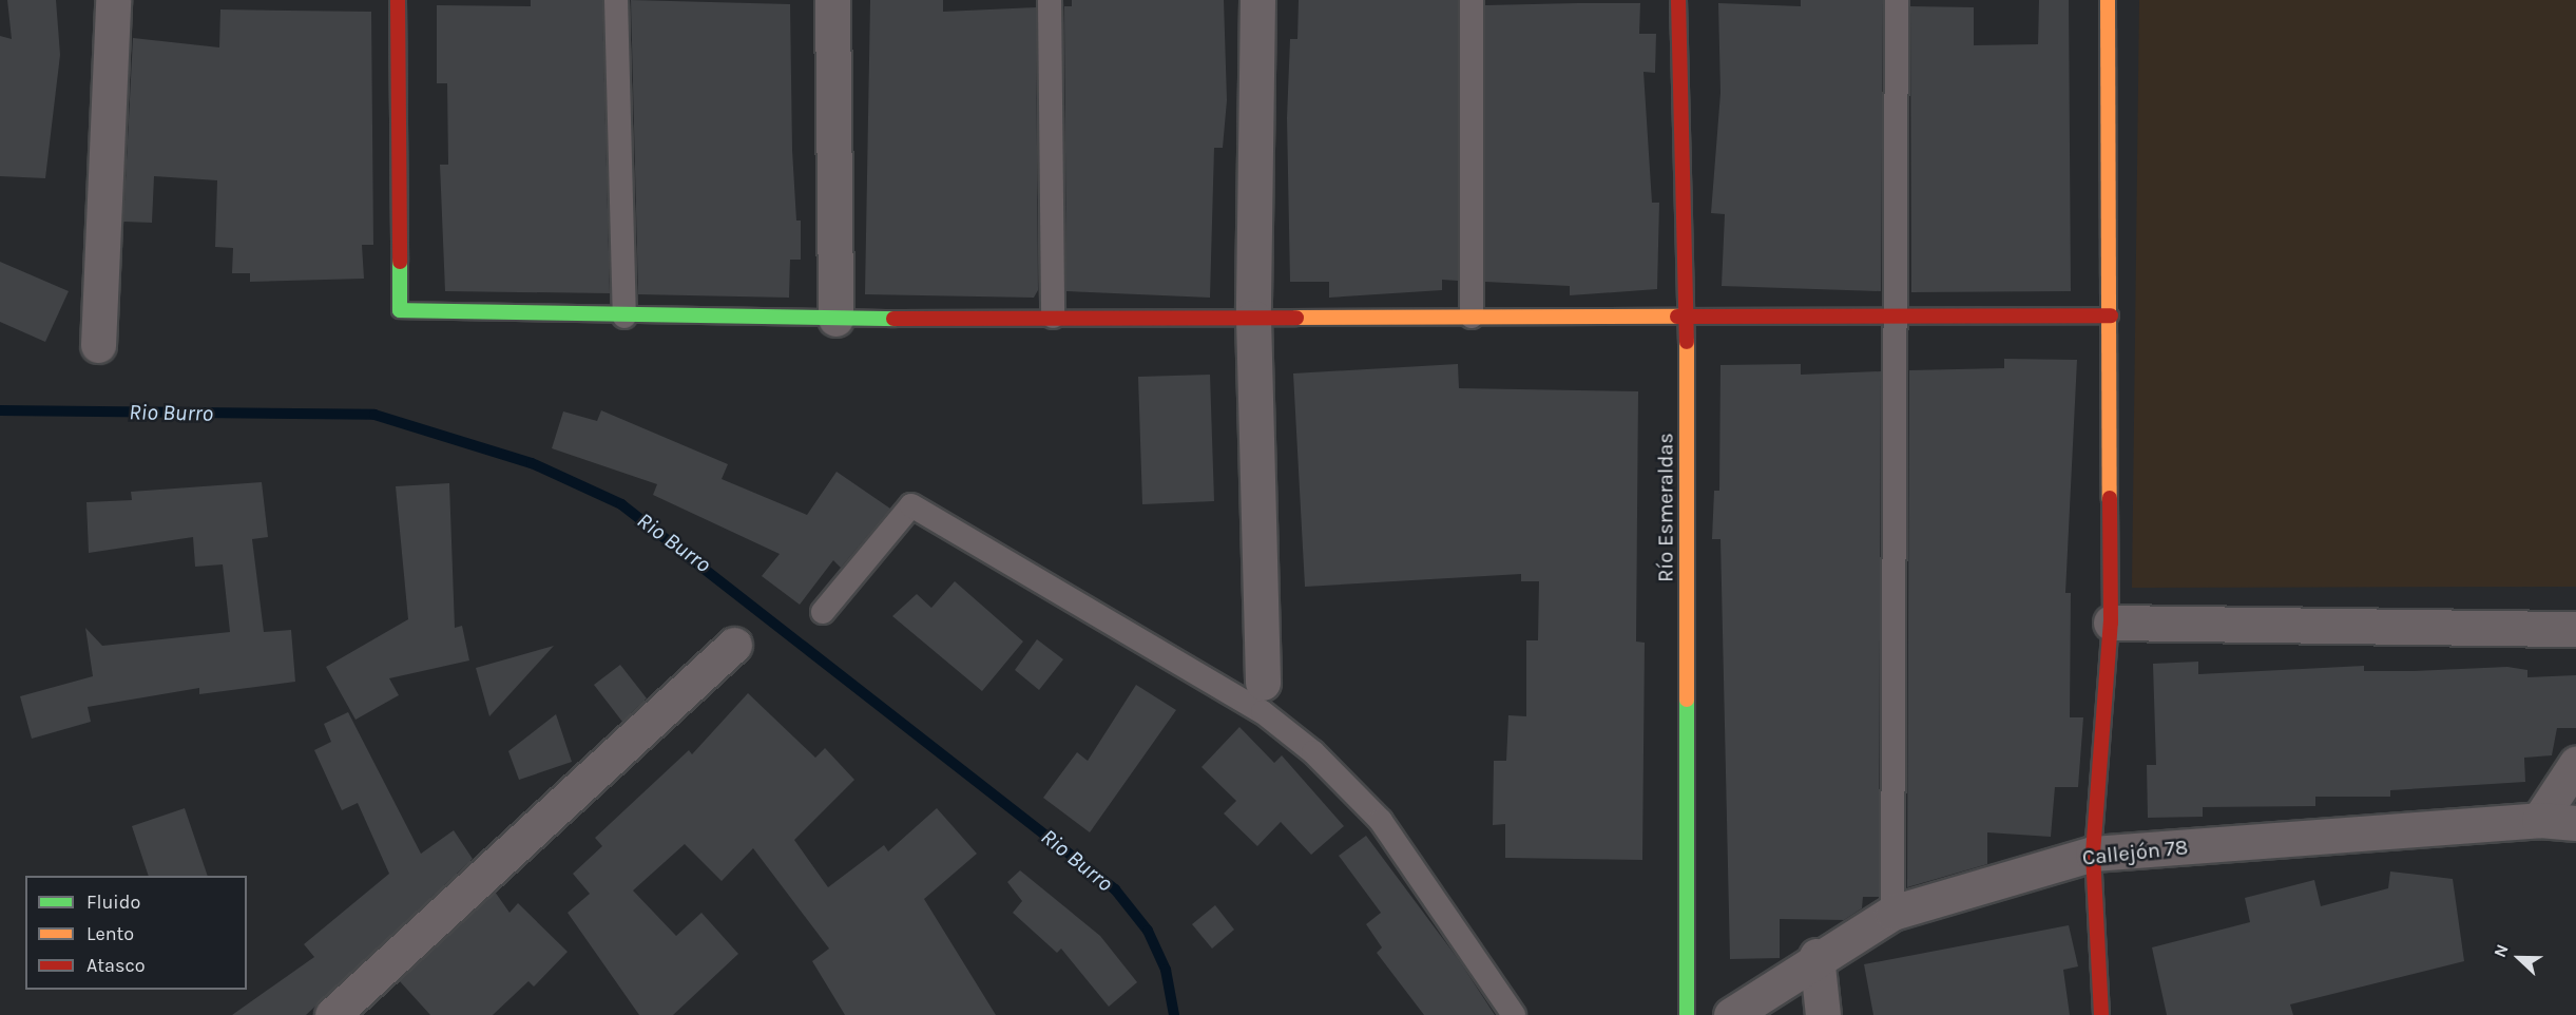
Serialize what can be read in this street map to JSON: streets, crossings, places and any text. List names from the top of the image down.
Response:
{
  "streets": {
    "street": ["Río Esmeraldas", "Callejón 78"]
  },
  "water": ["Rio Burro"],
  "legend": ["Fluido", "Lento", "Atasco"],
  "north": "left"
}
